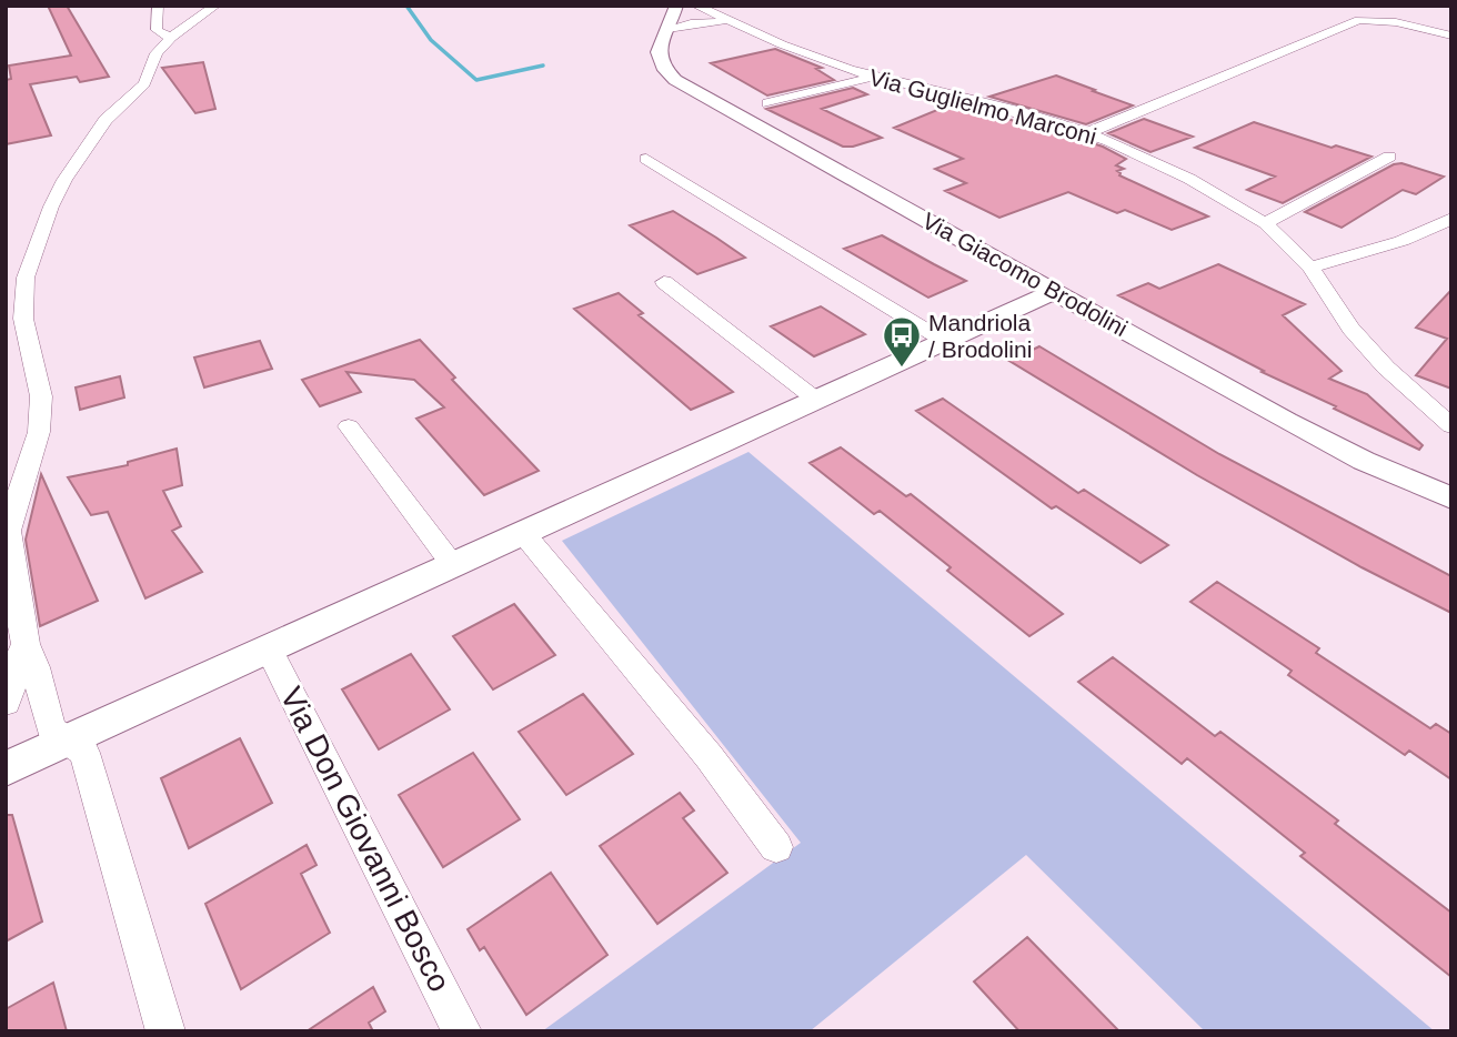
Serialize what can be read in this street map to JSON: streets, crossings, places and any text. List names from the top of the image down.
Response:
{
  "streets": {
    "street": ["Via Guglielmo Marconi", "Via Giacomo Brodolini", "Via Don Giovanni Bosco"]
  },
  "crossings": [
    ["Via Guglielmo Marconi", "Via Giacomo Brodolini"]
  ],
  "places": {
    "bus stop": ["Mandriola / Brodolini"]
  }
}
